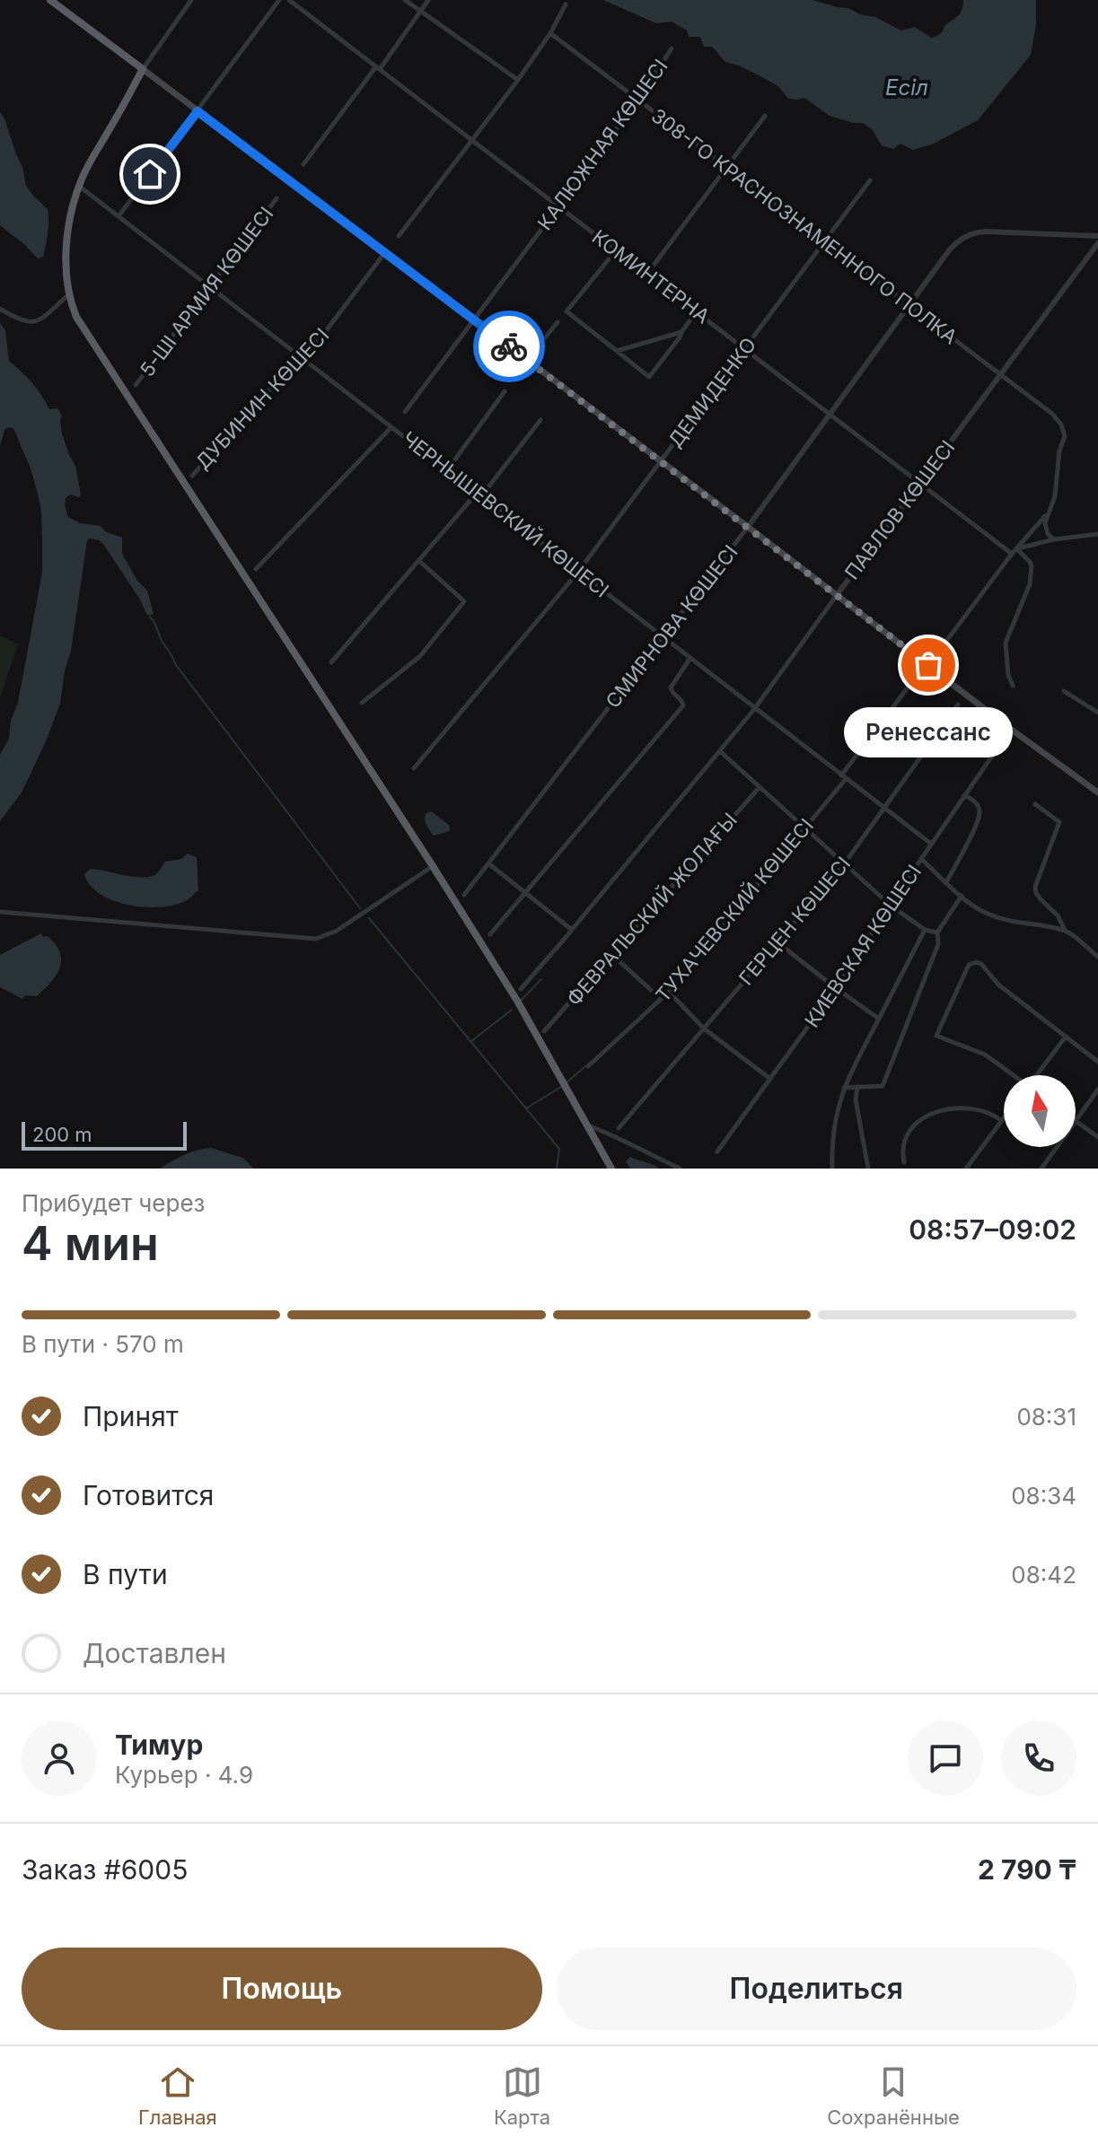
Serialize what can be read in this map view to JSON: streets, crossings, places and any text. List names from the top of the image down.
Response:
{
  "streets": {
    "street": [
      "КАЛЮЖНАЯ КӨШЕСІ",
      "308-ГО КРАСНОЗНАМЕННОГО ПОЛКА",
      "КОМИНТЕРНА",
      "5-ШІ АРМИЯ КӨШЕСІ",
      "ДЕМИДЕНКО",
      "ДУБИНИН КӨШЕСІ",
      "ПАВЛОВ КӨШЕСІ",
      "ЧЕРНЫШЕВСКИЙ КӨШЕСІ",
      "СМИРНОВА КӨШЕСІ",
      "ФЕВРАЛЬСКИЙ ЖОЛАҒЫ",
      "ТУХАЧЕВСКИЙ КӨШЕСІ",
      "ГЕРЦЕН КӨШЕСІ",
      "КИЕВСКАЯ КӨШЕСІ"
    ]
  },
  "crossings": [
    ["КАЛЮЖНАЯ КӨШЕСІ", "308-ГО КРАСНОЗНАМЕННОГО ПОЛКА"],
    ["КАЛЮЖНАЯ КӨШЕСІ", "КОМИНТЕРНА"],
    ["308-ГО КРАСНОЗНАМЕННОГО ПОЛКА", "ДЕМИДЕНКО"],
    ["308-ГО КРАСНОЗНАМЕННОГО ПОЛКА", "ПАВЛОВ КӨШЕСІ"],
    ["308-ГО КРАСНОЗНАМЕННОГО ПОЛКА", "СМИРНОВА КӨШЕСІ"],
    ["КОМИНТЕРНА", "ДЕМИДЕНКО"],
    ["КОМИНТЕРНА", "ПАВЛОВ КӨШЕСІ"],
    ["КОМИНТЕРНА", "СМИРНОВА КӨШЕСІ"],
    ["5-ШІ АРМИЯ КӨШЕСІ", "ЧЕРНЫШЕВСКИЙ КӨШЕСІ"],
    ["ДЕМИДЕНКО", "ЧЕРНЫШЕВСКИЙ КӨШЕСІ"],
    ["ДУБИНИН КӨШЕСІ", "ЧЕРНЫШЕВСКИЙ КӨШЕСІ"],
    ["ПАВЛОВ КӨШЕСІ", "ЧЕРНЫШЕВСКИЙ КӨШЕСІ"],
    ["ЧЕРНЫШЕВСКИЙ КӨШЕСІ", "СМИРНОВА КӨШЕСІ"],
    ["ЧЕРНЫШЕВСКИЙ КӨШЕСІ", "ТУХАЧЕВСКИЙ КӨШЕСІ"],
    ["ЧЕРНЫШЕВСКИЙ КӨШЕСІ", "ГЕРЦЕН КӨШЕСІ"],
    ["ЧЕРНЫШЕВСКИЙ КӨШЕСІ", "КИЕВСКАЯ КӨШЕСІ"]
  ],
  "water": ["Есіл"],
  "places": ["Ренессанс"],
  "scale_bar": "200 m",
  "north": "top",
  "page": {
    "bubble": "Ренессанс",
    "scale": "200 m",
    "heading": ["4 мин", "Прибудет через", "08:57–09:02"],
    "panel": [
      "Тимур",
      "Курьер · 4.9",
      "Заказ #6005",
      "2 790 ₸"
    ],
    "bar": "В пути · 570 m",
    "list": [
      ["Принят", "08:31"],
      ["Готовится", "08:34"],
      ["В пути", "08:42"],
      "Доставлен"
    ],
    "buttons": ["Помощь", "Поделиться"],
    "tabs": ["Главная", "Карта", "Сохранённые"]
  }
}
